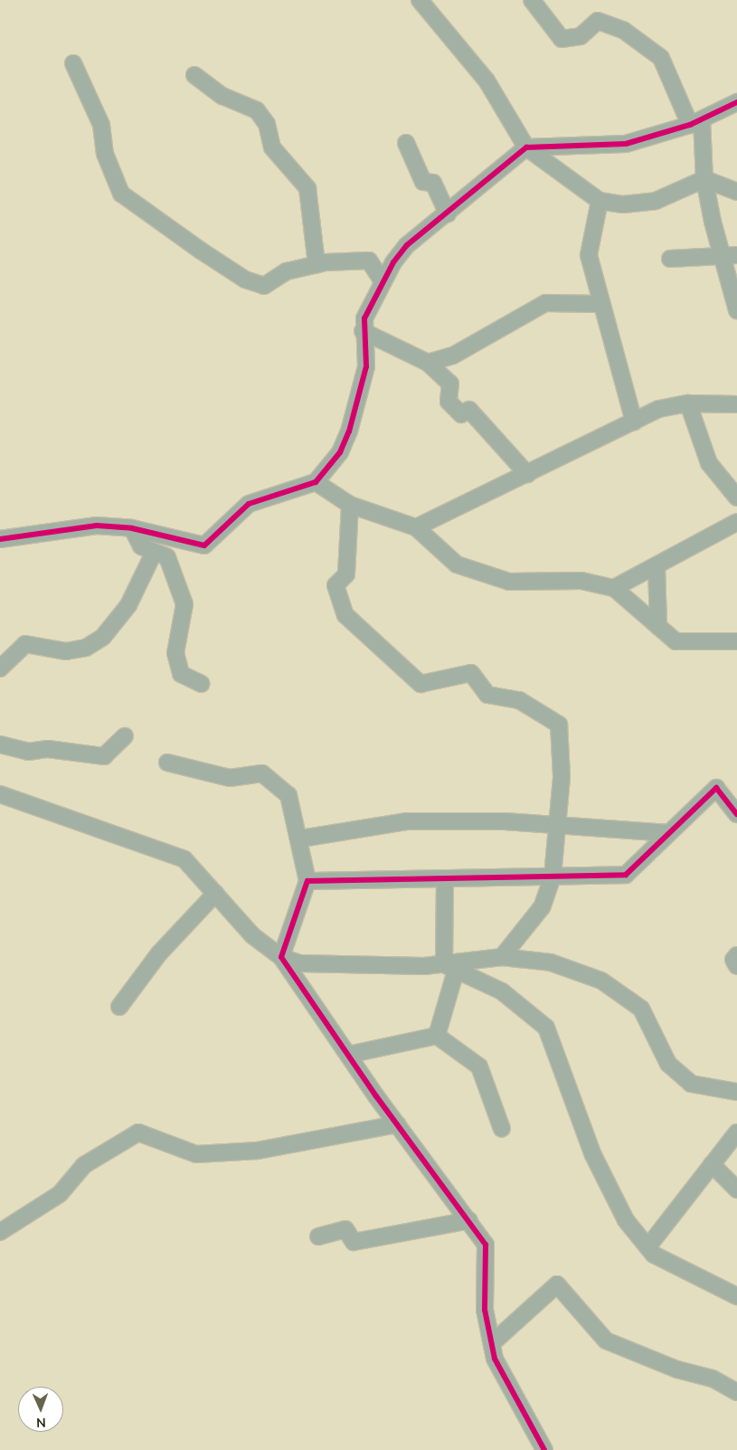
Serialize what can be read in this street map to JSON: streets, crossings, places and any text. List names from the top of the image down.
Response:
{
  "north": "bottom"
}
